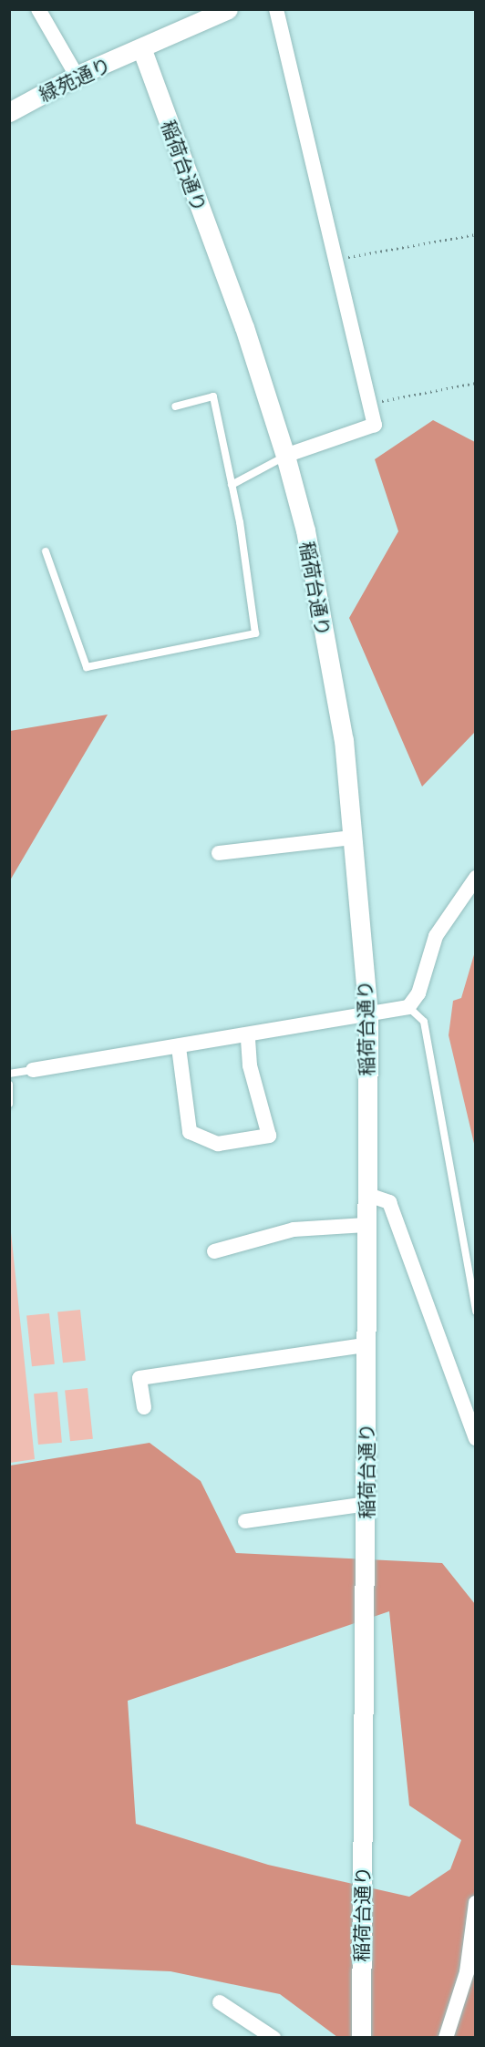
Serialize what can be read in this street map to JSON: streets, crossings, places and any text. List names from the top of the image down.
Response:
{
  "streets": {
    "street": ["緑苑通り", "稲荷台通り"]
  },
  "crossings": [
    ["緑苑通り", "稲荷台通り"]
  ]
}
